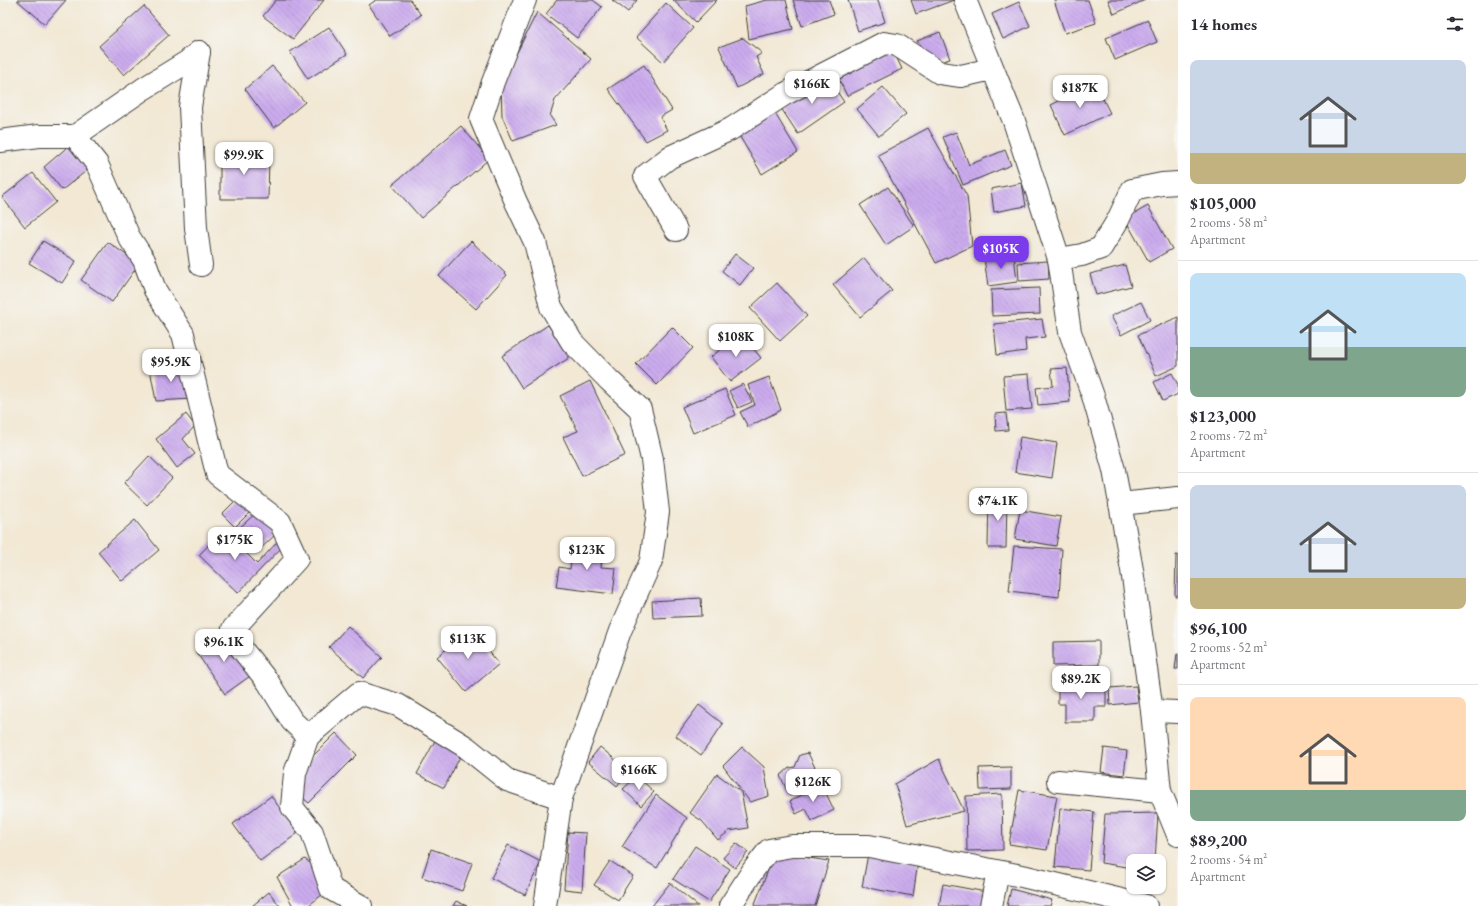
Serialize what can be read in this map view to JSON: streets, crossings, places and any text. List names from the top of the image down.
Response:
{
  "page": {
    "heading": "14 homes",
    "list": [
      {
        "name": "$105,000",
        "note": "2 rooms · 58 m² · Apartment"
      },
      {
        "name": "$123,000",
        "note": "2 rooms · 72 m² · Apartment"
      },
      {
        "name": "$96,100",
        "note": "2 rooms · 52 m² · Apartment"
      },
      {
        "name": "$89,200",
        "note": "2 rooms · 54 m² · Apartment"
      }
    ],
    "price": [
      "$166K",
      "$187K",
      "$99.9K",
      "$105K",
      "$108K",
      "$95.9K",
      "$74.1K",
      "$175K",
      "$123K",
      "$113K",
      "$96.1K",
      "$89.2K",
      "$166K",
      "$126K"
    ]
  }
}
